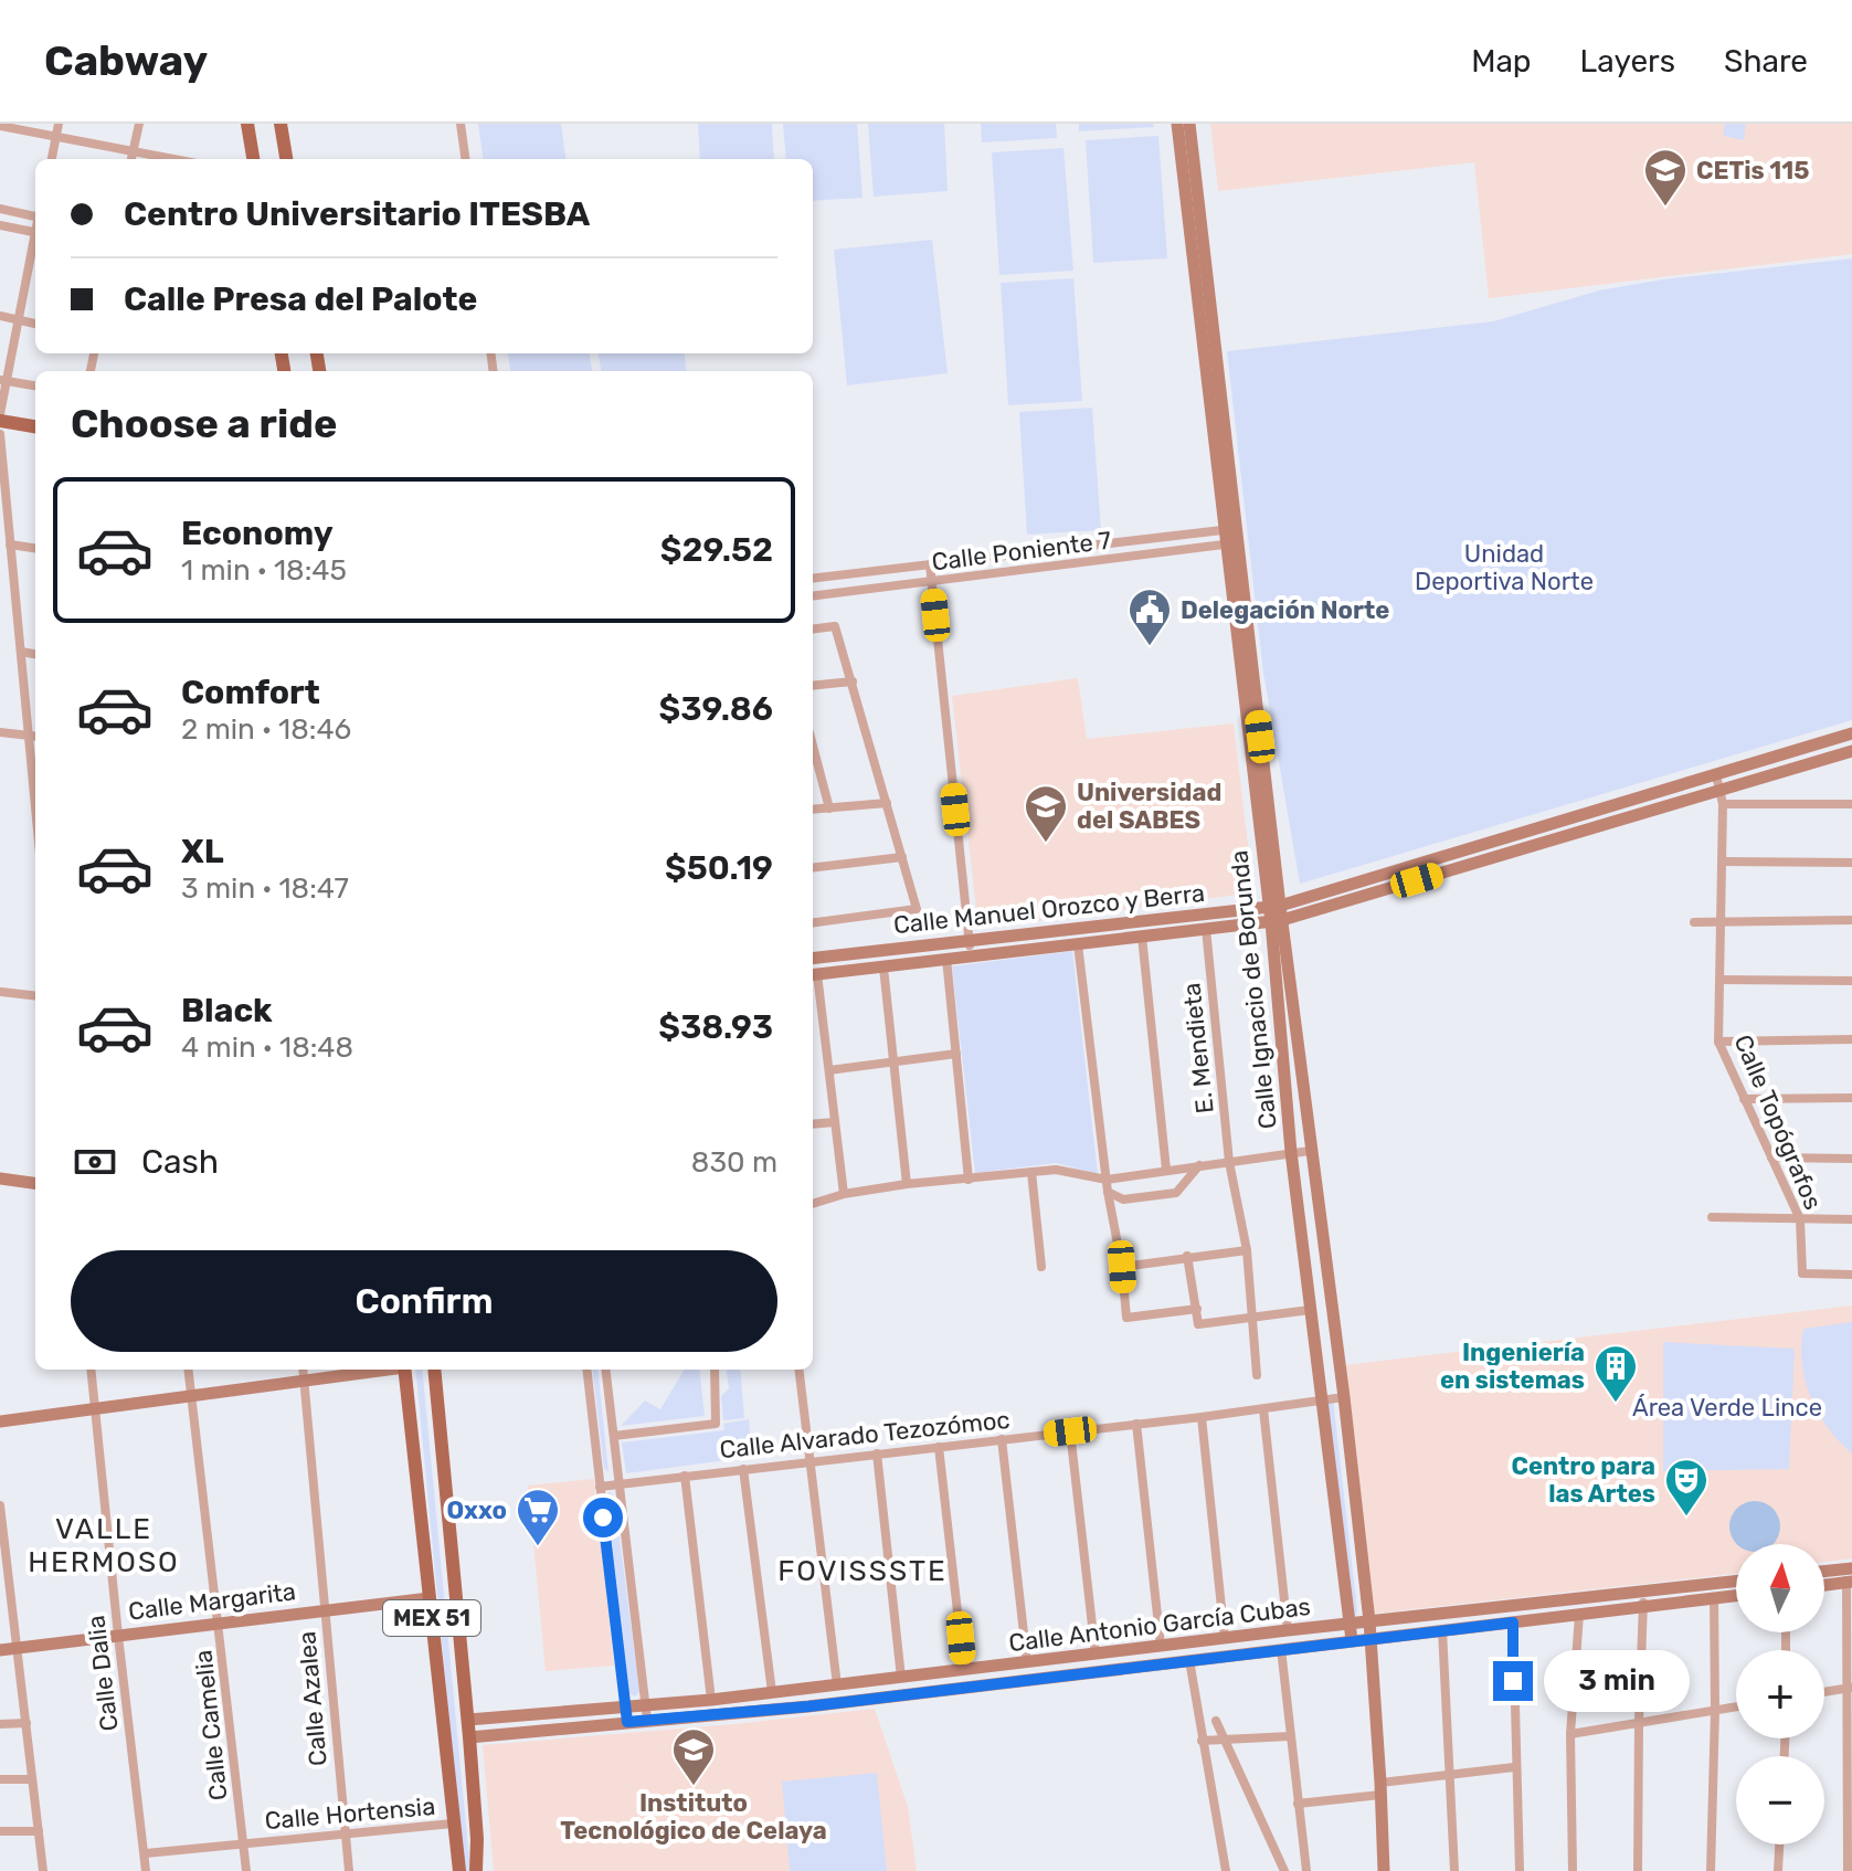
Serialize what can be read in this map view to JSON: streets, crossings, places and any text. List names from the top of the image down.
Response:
{
  "streets": {
    "main road": ["MEX 51"],
    "street": [
      "Calle Poniente 7",
      "Calle Manuel Orozco y Berra",
      "Calle Ignacio de Borunda",
      "E. Mendieta",
      "Calle Topógrafos",
      "Calle Alvarado Tezozómoc",
      "Calle Margarita",
      "Calle Antonio García Cubas",
      "Calle Dalia",
      "Calle Azalea",
      "Calle Camelia",
      "Calle Hortensia"
    ]
  },
  "crossings": [
    ["Calle Poniente 7", "Calle Ignacio de Borunda"],
    ["Calle Manuel Orozco y Berra", "Calle Ignacio de Borunda"],
    ["Calle Manuel Orozco y Berra", "E. Mendieta"],
    ["Calle Manuel Orozco y Berra", "Calle Topógrafos"],
    ["Calle Ignacio de Borunda", "Calle Alvarado Tezozómoc"],
    ["Calle Ignacio de Borunda", "Calle Antonio García Cubas"],
    ["Calle Margarita", "MEX 51"],
    ["Calle Margarita", "Calle Dalia"],
    ["Calle Margarita", "Calle Azalea"],
    ["Calle Margarita", "Calle Camelia"],
    ["MEX 51", "Calle Antonio García Cubas"],
    ["MEX 51", "Calle Hortensia"],
    ["Calle Dalia", "Calle Hortensia"],
    ["Calle Azalea", "Calle Hortensia"],
    ["Calle Camelia", "Calle Hortensia"]
  ],
  "districts": ["VALLE HERMOSO", "FOVISSSTE"],
  "parks": ["Unidad Deportiva Norte", "Área Verde Lince"],
  "places": {
    "school or university": ["CETis 115", "Universidad del SABES", "Instituto Tecnológico de Celaya"],
    "public building": ["Delegación Norte"],
    "building": ["Ingeniería en sistemas"],
    "theatre": ["Centro para las Artes"],
    "supermarket": ["Oxxo"]
  },
  "north": "top",
  "page": {
    "header": "Cabway",
    "nav": ["Map", "Layers", "Share"],
    "banner": ["Centro Universitario ITESBA", "Calle Presa del Palote"],
    "heading": "Choose a ride",
    "list": [
      {
        "name": "Economy",
        "note": "1 min · 18:45",
        "value": "$29.52"
      },
      {
        "name": "Comfort",
        "note": "2 min · 18:46",
        "value": "$39.86"
      },
      {
        "name": "XL",
        "note": "3 min · 18:47",
        "value": "$50.19"
      },
      {
        "name": "Black",
        "note": "4 min · 18:48",
        "value": "$38.93"
      }
    ],
    "pay": ["Cash", "830 m"],
    "buttons": "Confirm",
    "map_buttons": ["+", "−"],
    "bubble": "3 min"
  }
}
